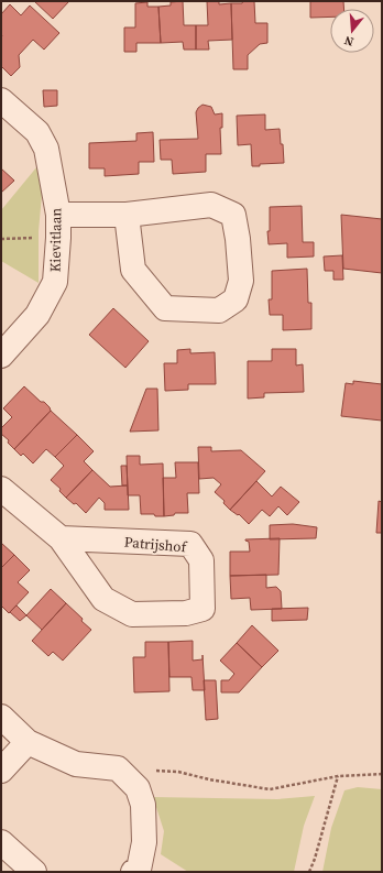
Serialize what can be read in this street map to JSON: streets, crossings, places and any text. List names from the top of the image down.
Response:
{
  "streets": {
    "street": ["Kievitlaan", "Patrijshof"]
  },
  "north": "bottom"
}
